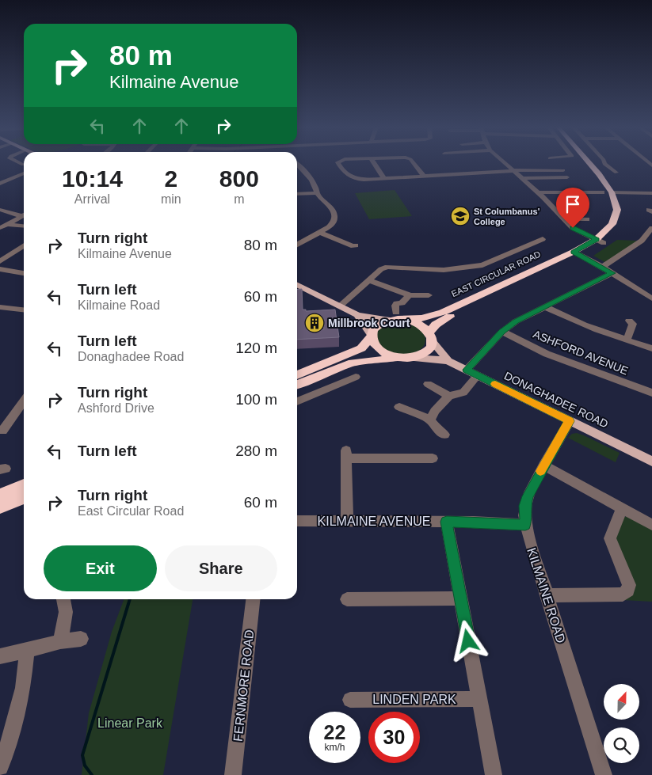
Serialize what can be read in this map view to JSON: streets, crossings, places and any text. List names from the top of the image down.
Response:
{
  "streets": {
    "highway": ["EAST CIRCULAR ROAD"],
    "main road": ["DONAGHADEE ROAD"],
    "street": [
      "ASHFORD AVENUE",
      "KILMAINE AVENUE",
      "KILMAINE ROAD",
      "FERNMORE ROAD",
      "LINDEN PARK"
    ]
  },
  "crossings": [
    ["EAST CIRCULAR ROAD", "DONAGHADEE ROAD"],
    ["DONAGHADEE ROAD", "KILMAINE ROAD"],
    ["KILMAINE AVENUE", "KILMAINE ROAD"]
  ],
  "parks": ["Linear Park"],
  "places": {
    "school or university": ["St Columbanus' College"],
    "building": ["Millbrook Court"]
  },
  "north": "top",
  "page": {
    "turn": ["80 m", "Kilmaine Avenue"],
    "eta": [
      "10:14",
      "Arrival",
      "2",
      "min",
      "800",
      "m"
    ],
    "list": [
      {
        "name": "Turn right",
        "note": "Kilmaine Avenue",
        "value": "80 m"
      },
      {
        "name": "Turn left",
        "note": "Kilmaine Road",
        "value": "60 m"
      },
      {
        "name": "Turn left",
        "note": "Donaghadee Road",
        "value": "120 m"
      },
      {
        "name": "Turn right",
        "note": "Ashford Drive",
        "value": "100 m"
      },
      {
        "name": "Turn left",
        "value": "280 m"
      },
      {
        "name": "Turn right",
        "note": "East Circular Road",
        "value": "60 m"
      }
    ],
    "buttons": ["Exit", "Share"],
    "speed": "22 km/h",
    "limit": "30"
  }
}
